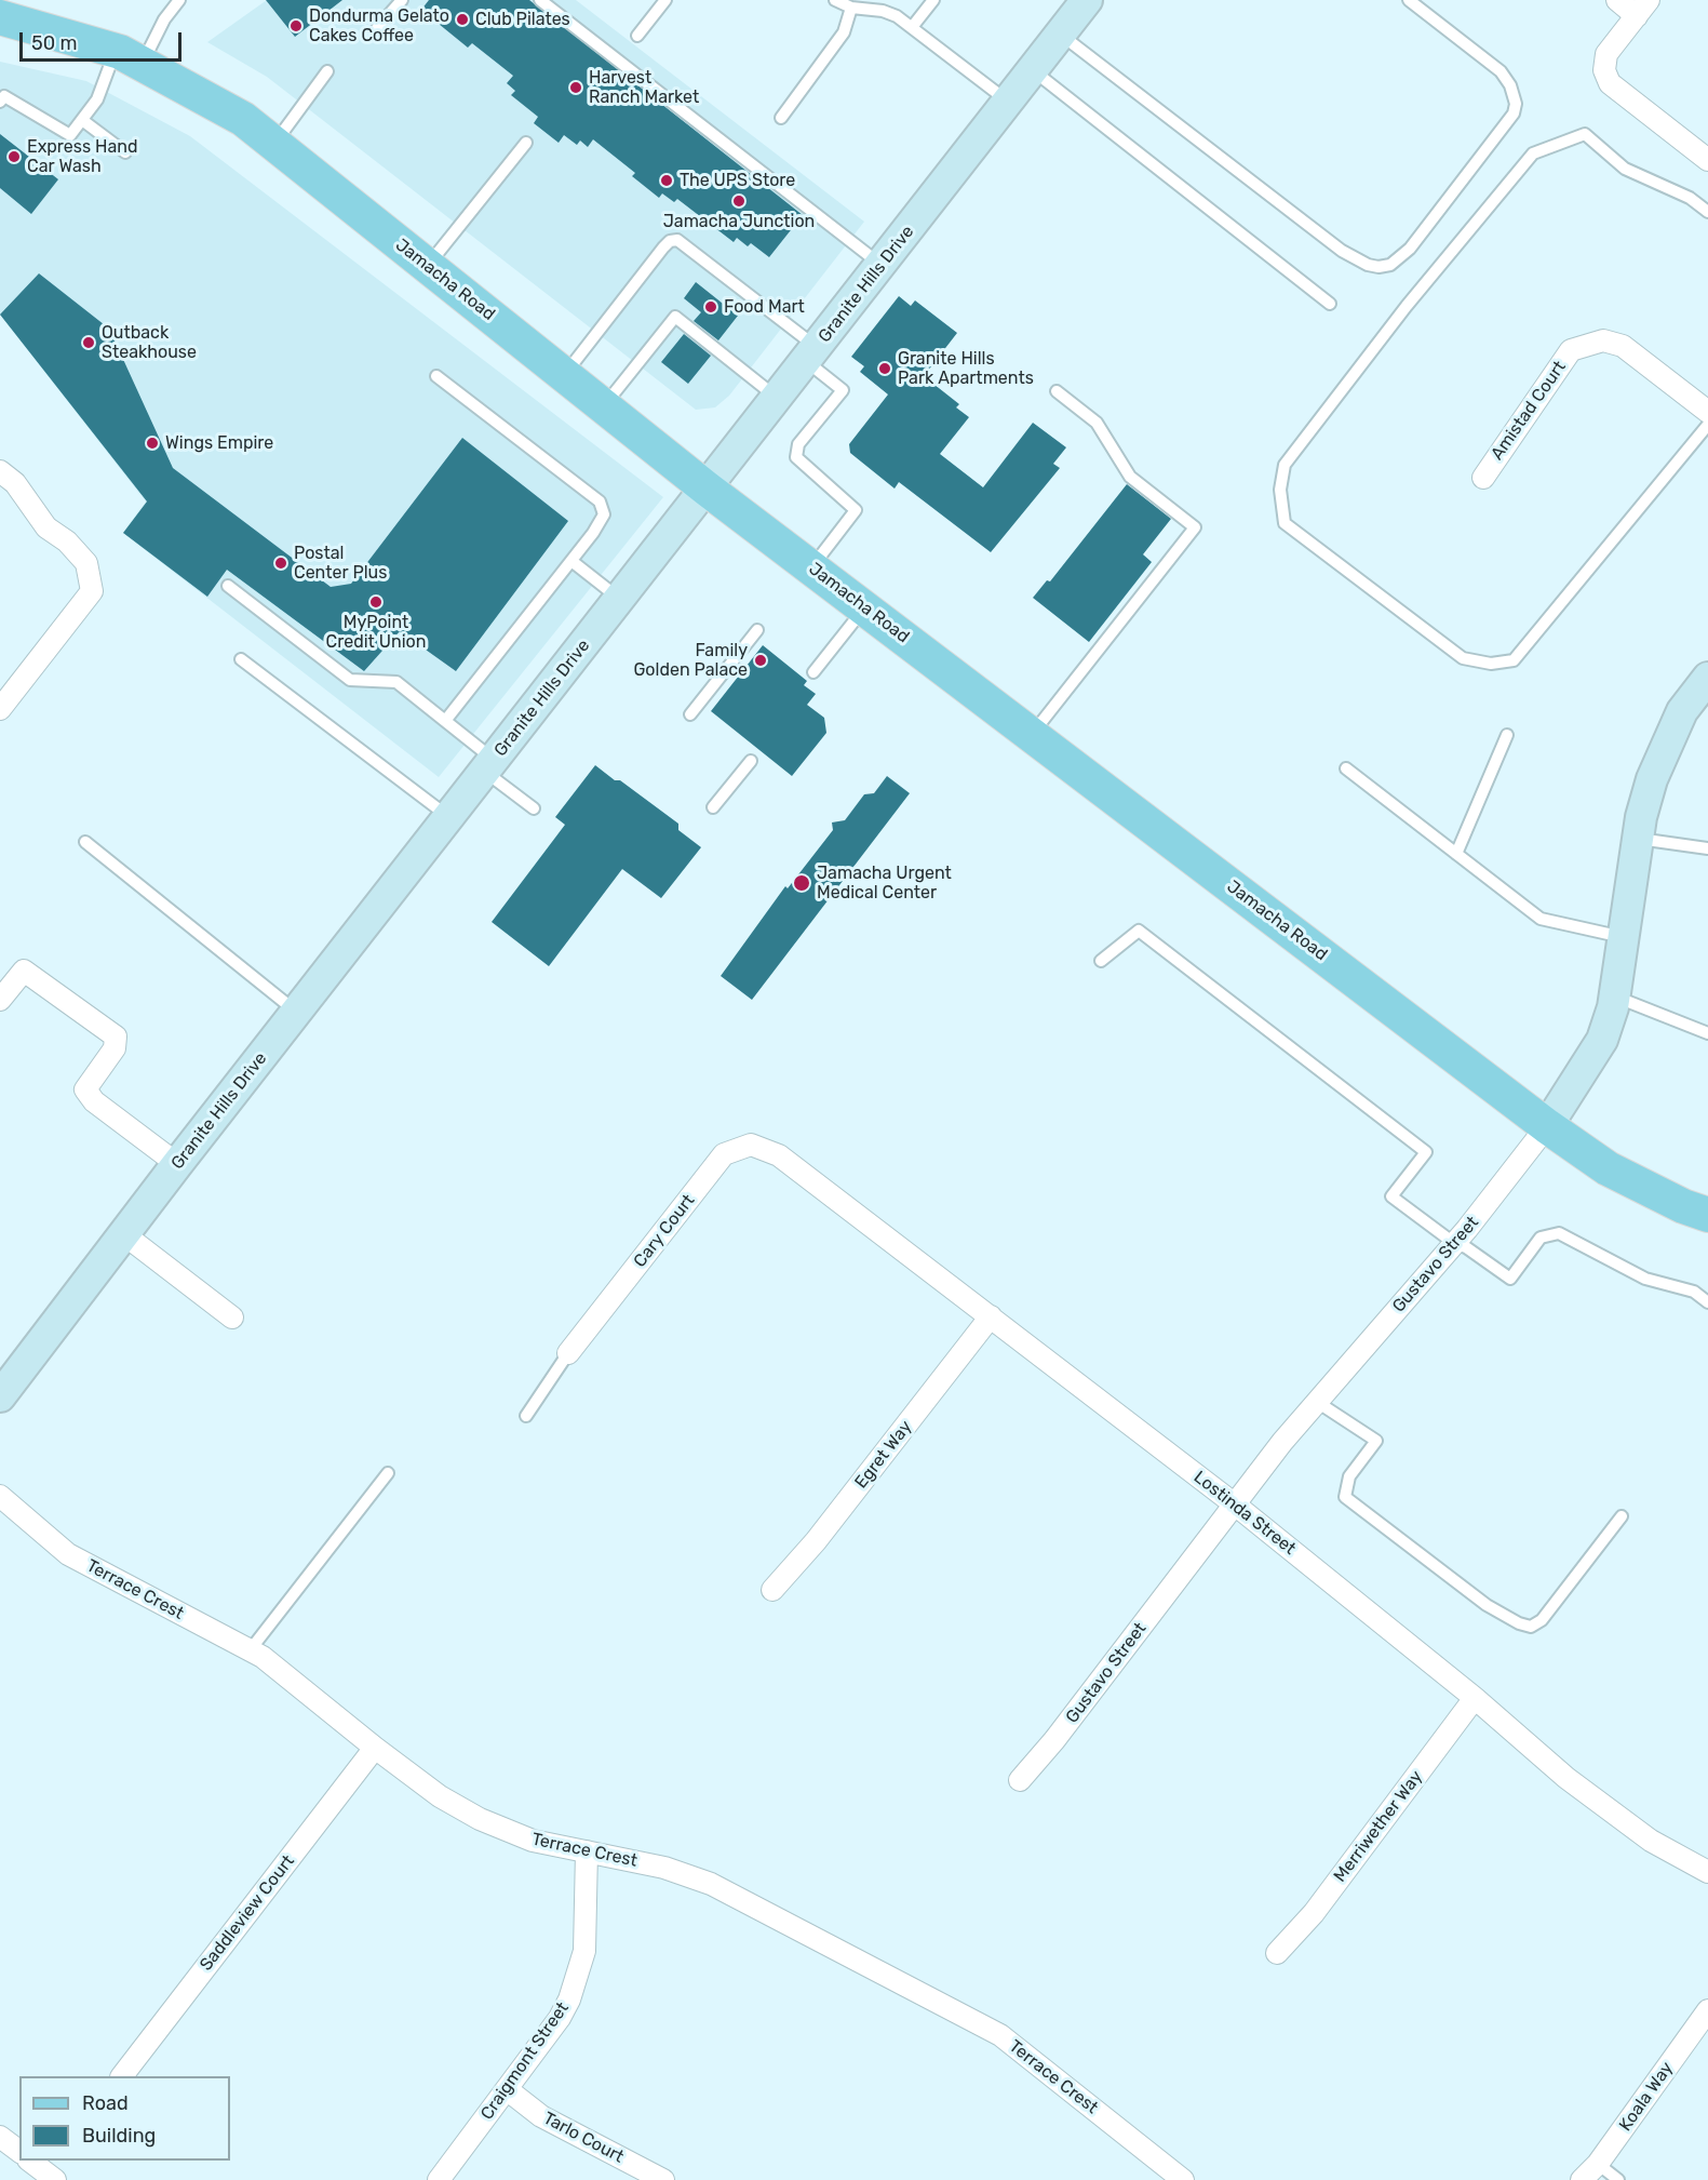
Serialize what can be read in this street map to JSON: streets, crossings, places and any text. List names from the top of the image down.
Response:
{
  "streets": {
    "main road": ["Jamacha Road"],
    "street": [
      "Granite Hills Drive",
      "Amistad Court",
      "Cary Court",
      "Gustavo Street",
      "Egret Way",
      "Lostinda Street",
      "Terrace Crest",
      "Merriwether Way",
      "Saddleview Court",
      "Craigmont Street",
      "Koala Way",
      "Tarlo Court"
    ]
  },
  "crossings": [
    ["Jamacha Road", "Granite Hills Drive"],
    ["Jamacha Road", "Gustavo Street"],
    ["Cary Court", "Lostinda Street"],
    ["Gustavo Street", "Lostinda Street"],
    ["Egret Way", "Lostinda Street"],
    ["Lostinda Street", "Merriwether Way"],
    ["Terrace Crest", "Saddleview Court"],
    ["Terrace Crest", "Craigmont Street"],
    ["Craigmont Street", "Tarlo Court"]
  ],
  "places": [
    "Club Pilates",
    "Dondurma Gelato Cakes Coffee",
    "Harvest Ranch Market",
    "Express Hand Car Wash",
    "The UPS Store",
    "Jamacha Junction",
    "Food Mart",
    "Outback Steakhouse",
    "Granite Hills Park Apartments",
    "Wings Empire",
    "Postal Center Plus",
    "MyPoint Credit Union",
    "Family Golden Palace",
    "Jamacha Urgent Medical Center"
  ],
  "legend": ["Road", "Building"],
  "scale_bar": "50 m"
}
